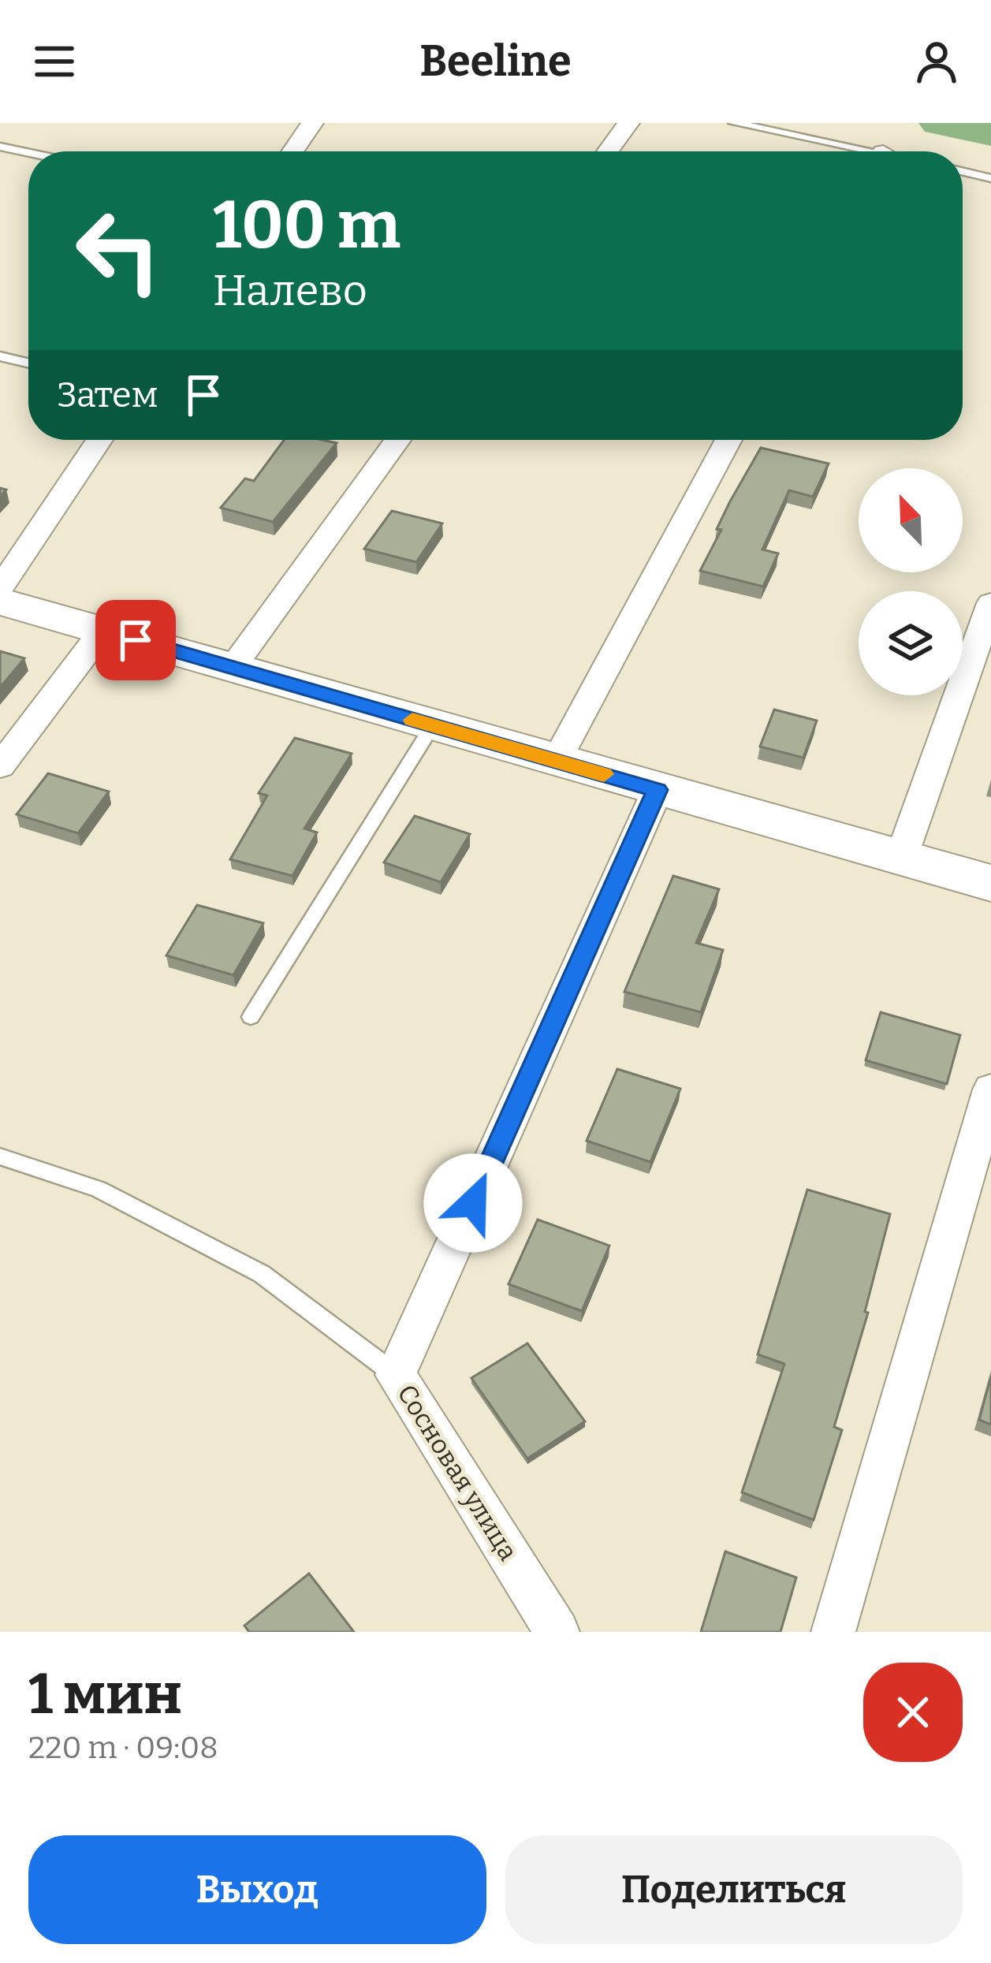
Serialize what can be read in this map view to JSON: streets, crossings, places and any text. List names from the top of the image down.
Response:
{
  "streets": {
    "street": ["Сосновая улица"]
  },
  "north": "top left",
  "page": {
    "header": "Beeline",
    "turn": ["100 m", "Налево"],
    "then": "Затем",
    "heading": ["1 мин", "220 m · 09:08"],
    "buttons": ["Выход", "Поделиться"]
  }
}
